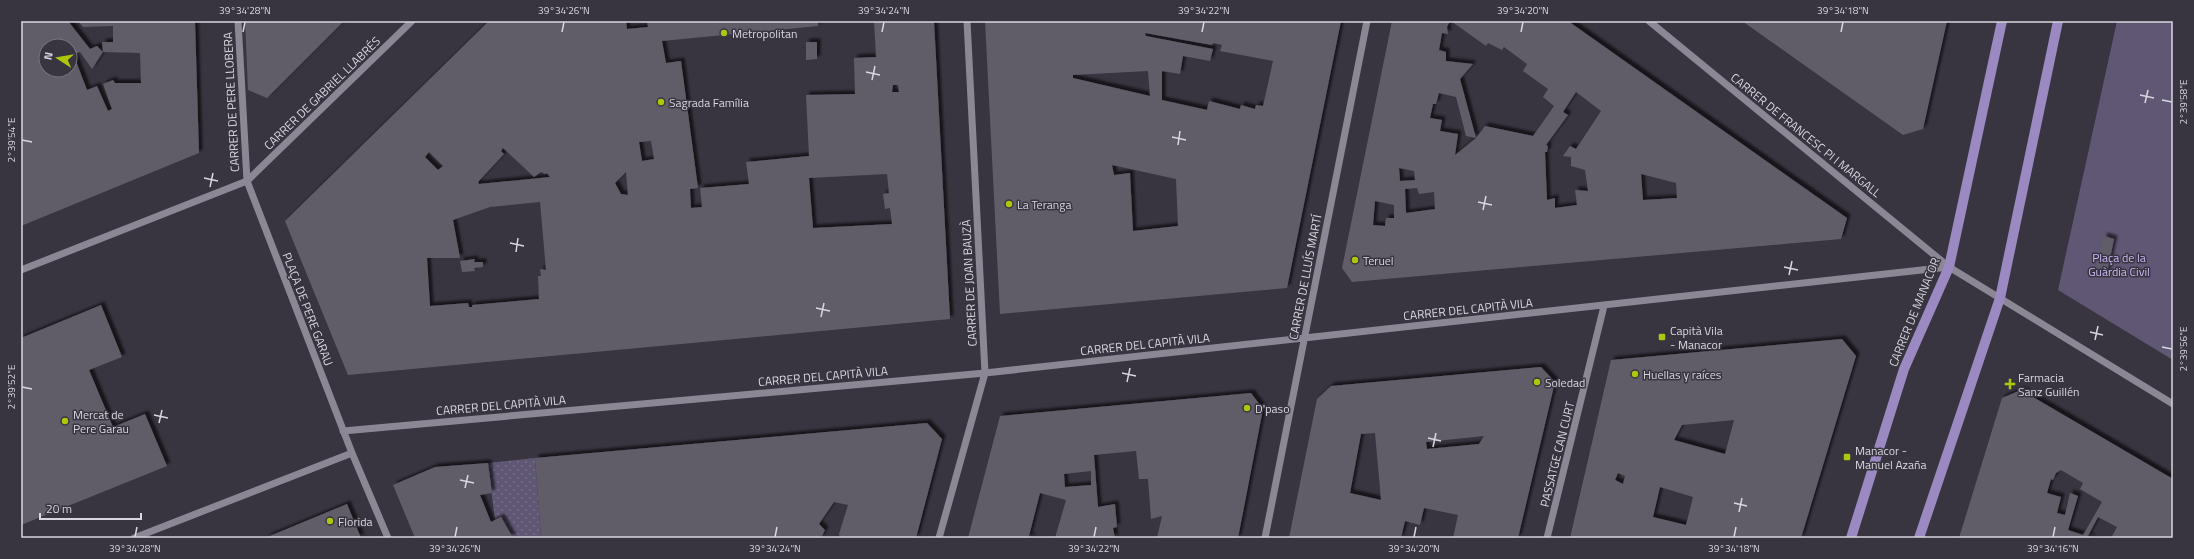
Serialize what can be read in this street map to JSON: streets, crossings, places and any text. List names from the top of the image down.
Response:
{
  "streets": {
    "main road": ["CARRER DE MANACOR"],
    "street": [
      "CARRER DE GABRIEL LLABRÉS",
      "CARRER DE PERE LLOBERA",
      "CARRER DE FRANCESC PI I MARGALL",
      "CARRER DE LLUÍS MARTÍ",
      "CARRER DE JOAN BAUZÀ",
      "PLAÇA DE PERE GARAU",
      "CARRER DEL CAPITÀ VILA",
      "PASSATGE CAN CURT"
    ]
  },
  "crossings": [
    ["CARRER DE GABRIEL LLABRÉS", "CARRER DE PERE LLOBERA"],
    ["CARRER DE GABRIEL LLABRÉS", "PLAÇA DE PERE GARAU"],
    ["CARRER DE PERE LLOBERA", "PLAÇA DE PERE GARAU"],
    ["CARRER DE FRANCESC PI I MARGALL", "CARRER DEL CAPITÀ VILA"],
    ["CARRER DE FRANCESC PI I MARGALL", "CARRER DE MANACOR"],
    ["CARRER DE LLUÍS MARTÍ", "CARRER DEL CAPITÀ VILA"],
    ["CARRER DE JOAN BAUZÀ", "CARRER DEL CAPITÀ VILA"],
    ["PLAÇA DE PERE GARAU", "CARRER DEL CAPITÀ VILA"],
    ["CARRER DEL CAPITÀ VILA", "CARRER DE MANACOR"],
    ["CARRER DEL CAPITÀ VILA", "PASSATGE CAN CURT"]
  ],
  "parks": ["Plaça de la Guàrdia Civil"],
  "places": {
    "other": [
      "Metropolitan",
      "Sagrada Família",
      "La Teranga",
      "Teruel",
      "Huellas y raíces",
      "Soledad",
      "D'paso",
      "Mercat de Pere Garau",
      "Florida"
    ],
    "transit": ["Capità Vila - Manacor", "Manacor - Manuel Azaña"],
    "health": ["Farmacia Sanz Guillén"]
  },
  "scale_bar": "20 m",
  "north": "left",
  "coordinates": [
    "39°34'28\"N",
    "39°34'26\"N",
    "39°34'24\"N",
    "39°34'22\"N",
    "39°34'20\"N",
    "39°34'18\"N",
    "2°39'58\"E",
    "2°39'54\"E",
    "2°39'56\"E",
    "2°39'52\"E",
    "39°34'16\"N"
  ]
}
